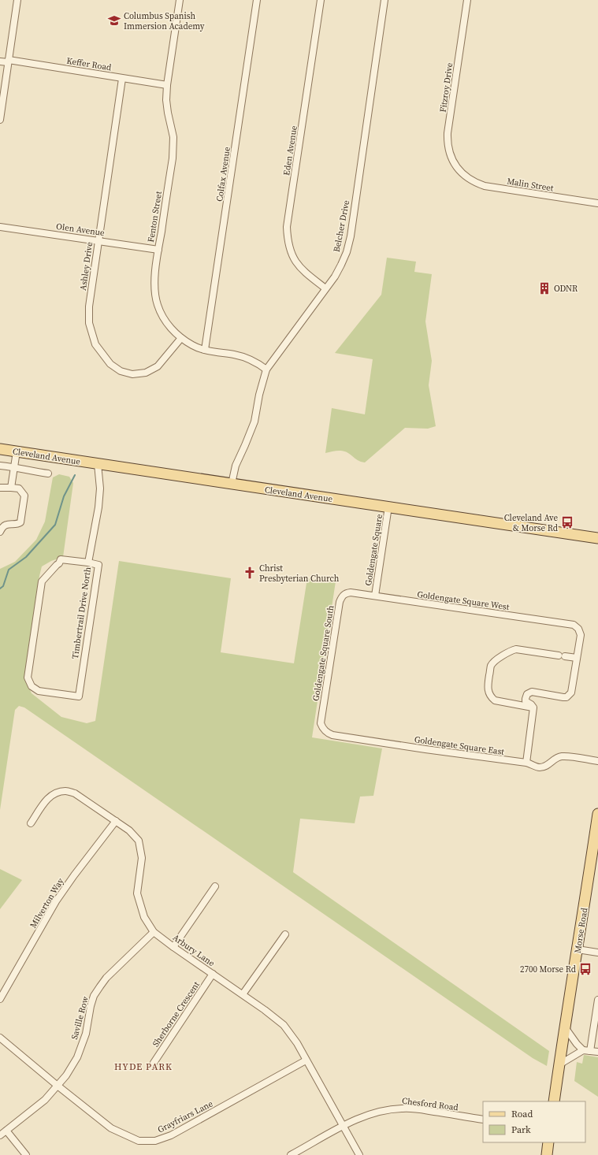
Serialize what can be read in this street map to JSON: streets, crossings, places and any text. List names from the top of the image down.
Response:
{
  "streets": {
    "main road": ["Cleveland Avenue", "Morse Road"],
    "street": [
      "Keffer Road",
      "Fitzroy Drive",
      "Eden Avenue",
      "Colfax Avenue",
      "Malin Street",
      "Fenton Street",
      "Belcher Drive",
      "Olen Avenue",
      "Ashley Drive",
      "Goldengate Square",
      "Goldengate Square West",
      "Timbertrail Drive North",
      "Goldengate Square South",
      "Goldengate Square East",
      "Milverton Way",
      "Arbury Lane",
      "Sherborne Crescent",
      "Saville Row",
      "Chesford Road",
      "Grayfriars Lane"
    ]
  },
  "crossings": [
    ["Keffer Road", "Fenton Street"],
    ["Keffer Road", "Ashley Drive"],
    ["Fitzroy Drive", "Malin Street"],
    ["Eden Avenue", "Belcher Drive"],
    ["Colfax Avenue", "Fenton Street"],
    ["Fenton Street", "Belcher Drive"],
    ["Fenton Street", "Olen Avenue"],
    ["Fenton Street", "Ashley Drive"],
    ["Belcher Drive", "Cleveland Avenue"],
    ["Olen Avenue", "Ashley Drive"],
    ["Cleveland Avenue", "Goldengate Square"],
    ["Cleveland Avenue", "Timbertrail Drive North"],
    ["Goldengate Square", "Goldengate Square West"],
    ["Goldengate Square West", "Goldengate Square South"],
    ["Goldengate Square South", "Goldengate Square East"],
    ["Milverton Way", "Arbury Lane"],
    ["Arbury Lane", "Sherborne Crescent"],
    ["Arbury Lane", "Saville Row"],
    ["Arbury Lane", "Chesford Road"],
    ["Arbury Lane", "Grayfriars Lane"],
    ["Saville Row", "Grayfriars Lane"]
  ],
  "districts": ["HYDE PARK"],
  "places": {
    "school or university": ["Columbus Spanish Immersion Academy"],
    "building": ["ODNR"],
    "bus stop": ["Cleveland Ave & Morse Rd", "2700 Morse Rd"],
    "church": ["Christ Presbyterian Church"]
  },
  "legend": ["Road", "Park"]
}
